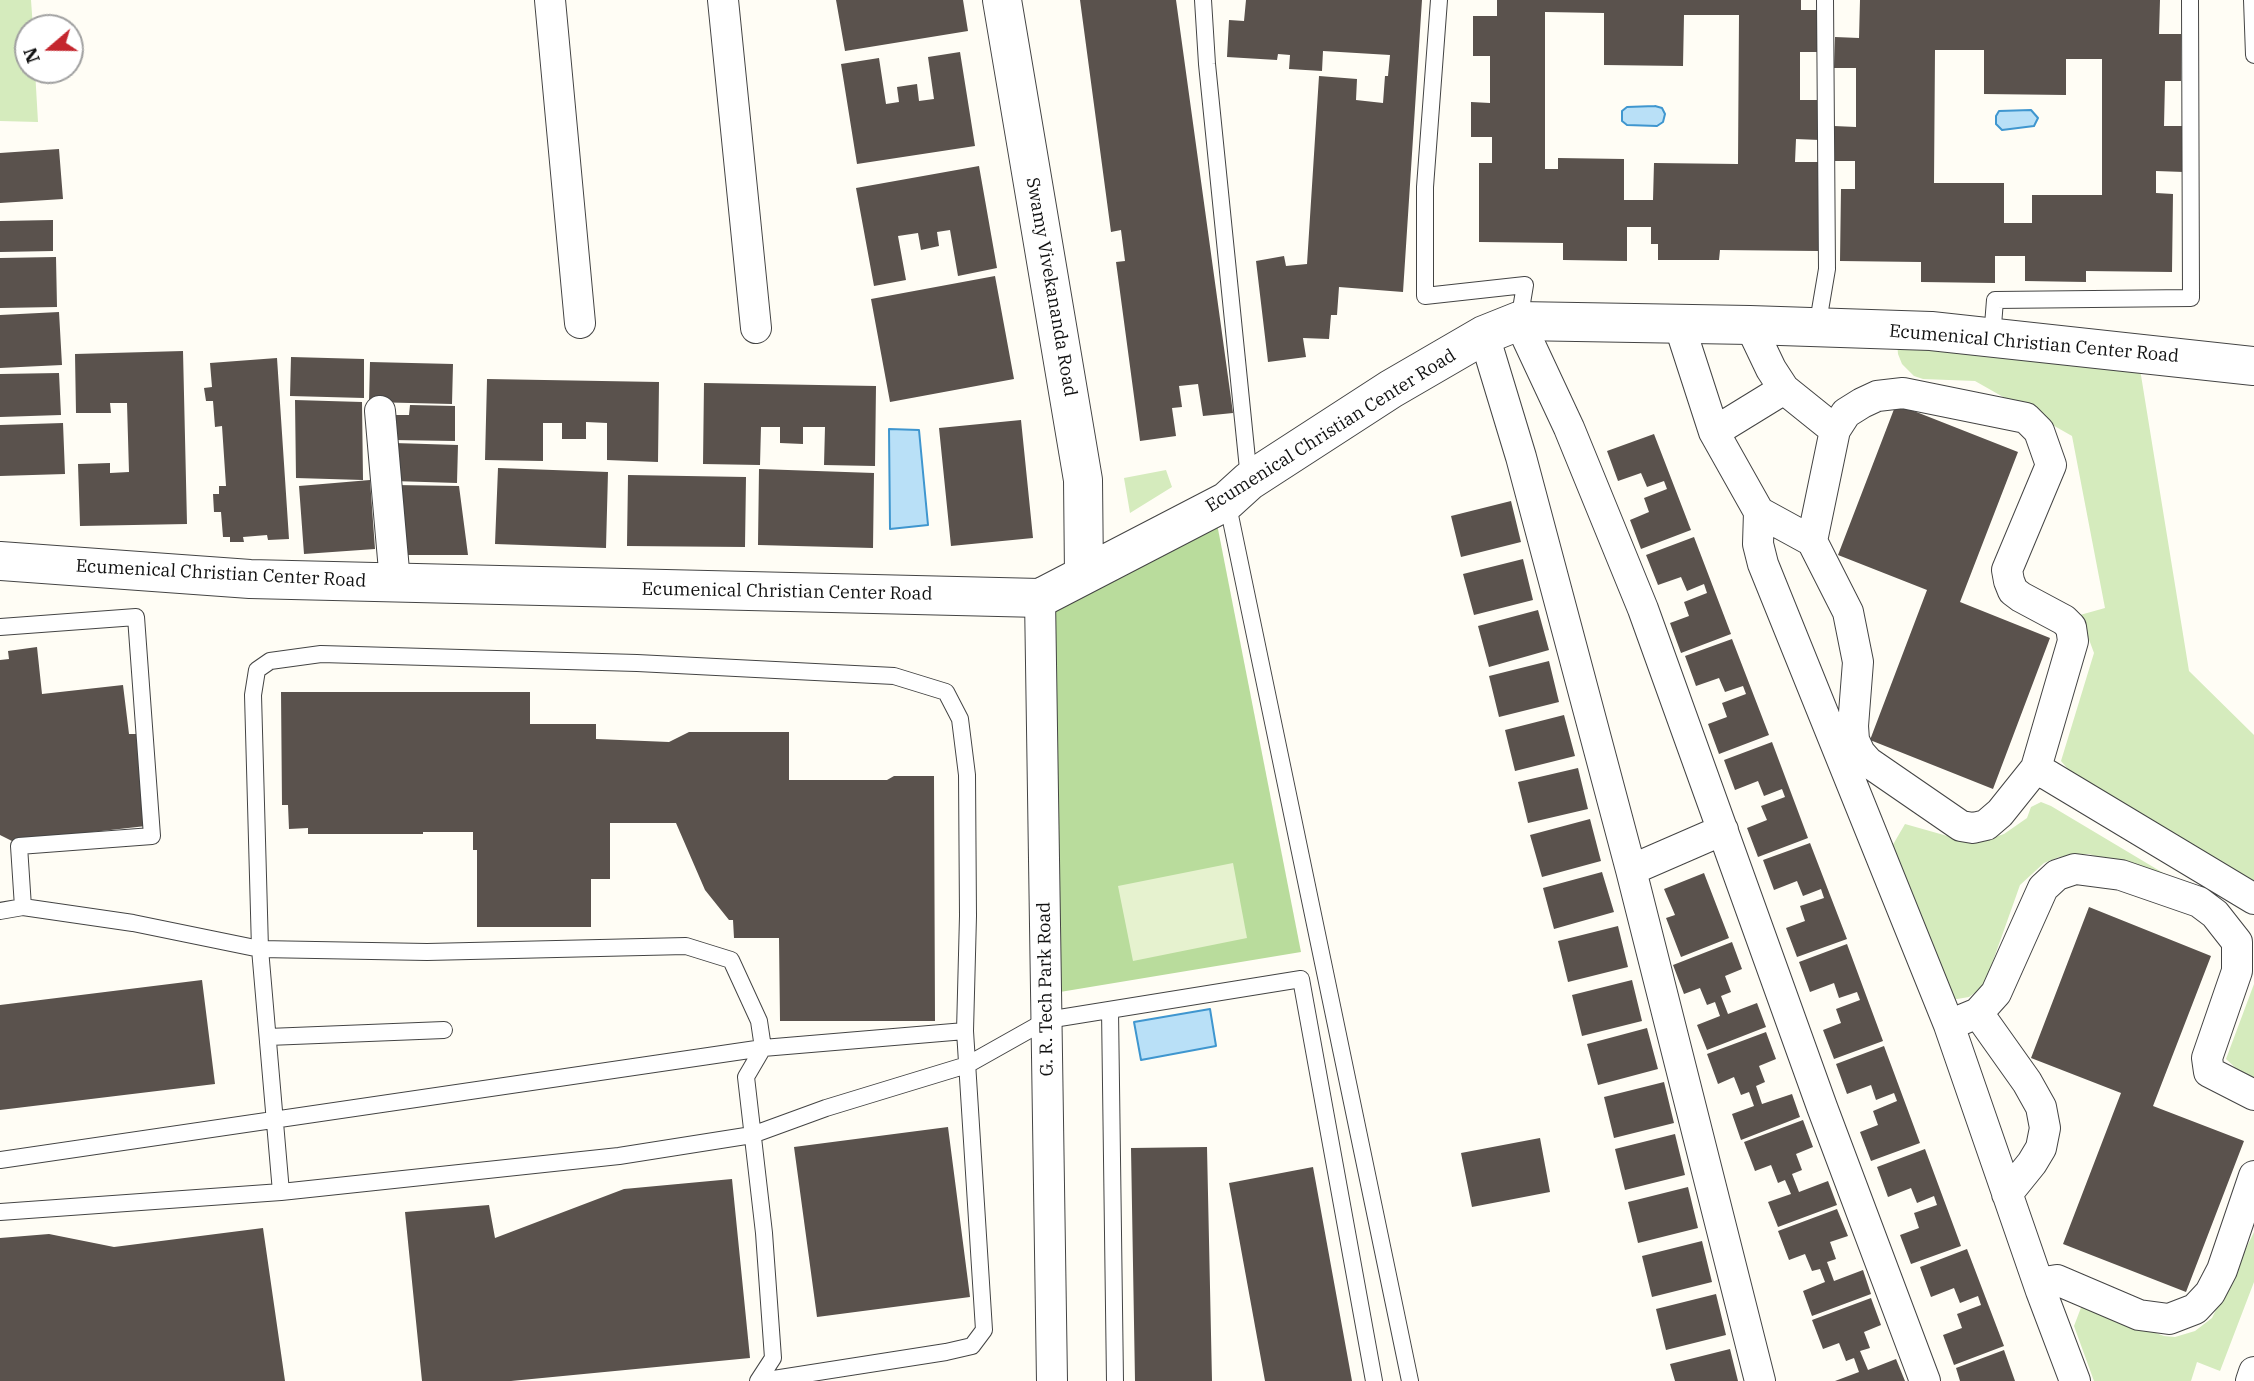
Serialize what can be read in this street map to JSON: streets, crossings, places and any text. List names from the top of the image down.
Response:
{
  "streets": {
    "street": ["Swamy Vivekananda Road", "Ecumenical Christian Center Road", "G. R. Tech Park Road"]
  },
  "crossings": [
    ["Swamy Vivekananda Road", "Ecumenical Christian Center Road"],
    ["Ecumenical Christian Center Road", "G. R. Tech Park Road"]
  ],
  "north": "left"
}
